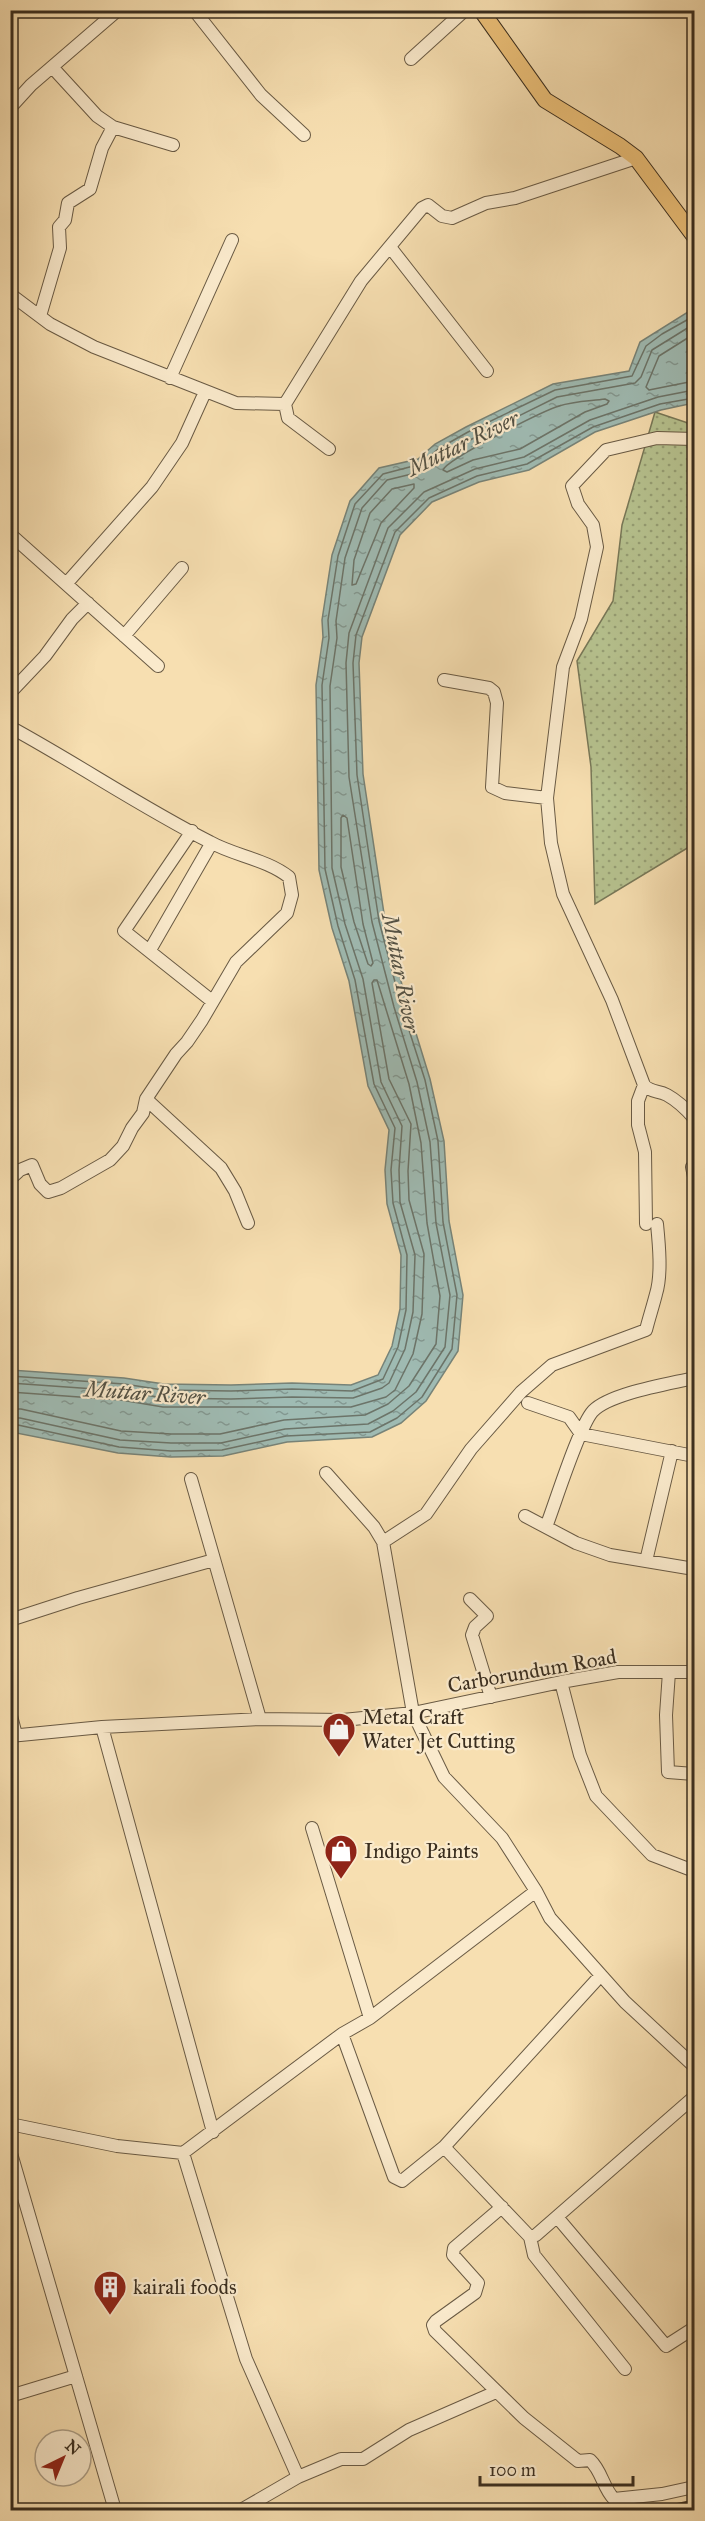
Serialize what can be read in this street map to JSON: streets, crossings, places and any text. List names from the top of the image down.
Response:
{
  "streets": {
    "street": ["Carborundum Road"]
  },
  "water": ["Muttar River"],
  "places": {
    "shop": ["Metal Craft Water Jet Cutting", "Indigo Paints"],
    "building": ["kairali foods"]
  },
  "scale_bar": "100 m",
  "north": "top right"
}
